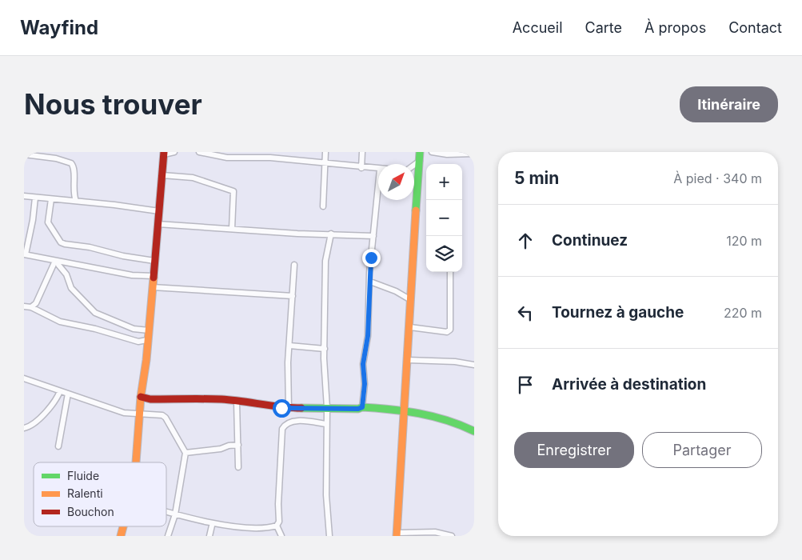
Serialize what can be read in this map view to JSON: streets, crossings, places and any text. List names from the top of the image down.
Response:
{
  "legend": ["Fluide", "Ralenti", "Bouchon"],
  "north": "top right",
  "page": {
    "header": "Wayfind",
    "nav": [
      "Accueil",
      "Carte",
      "À propos",
      "Contact"
    ],
    "buttons": [
      "Itinéraire",
      ["Enregistrer", "Partager"]
    ],
    "title": "Nous trouver",
    "heading": ["5 min", "À pied · 340 m"],
    "map_buttons": ["+", "−"],
    "list": [
      ["Continuez", "120 m"],
      ["Tournez à gauche", "220 m"],
      "Arrivée à destination"
    ]
  }
}
